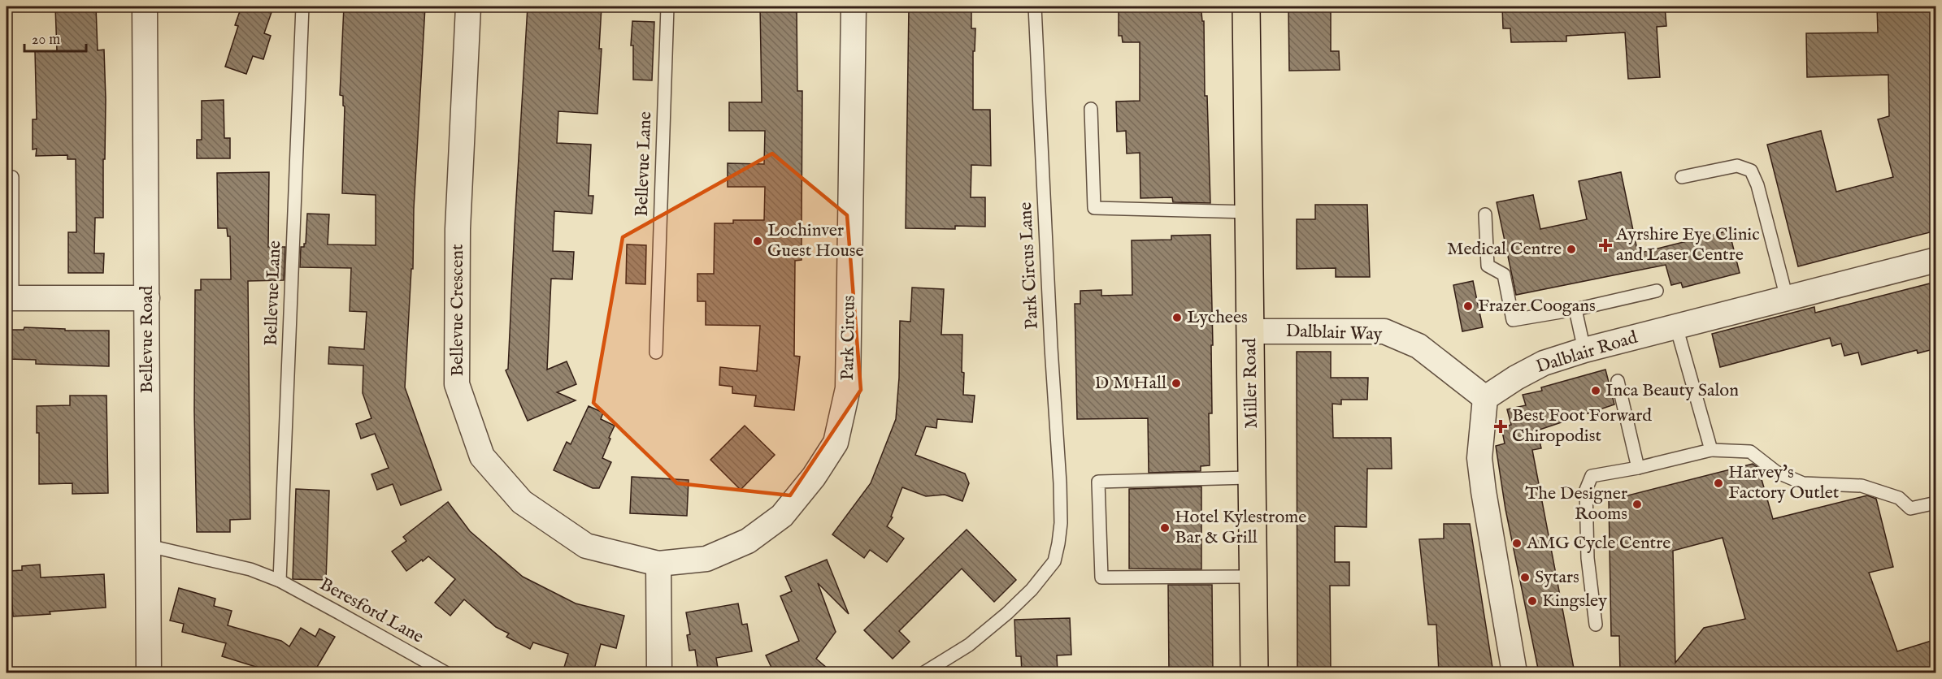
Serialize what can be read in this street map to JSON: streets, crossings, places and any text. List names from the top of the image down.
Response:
{
  "streets": {
    "main road": ["Miller Road"],
    "street": [
      "Bellevue Crescent",
      "Dalblair Way",
      "Park Circus",
      "Bellevue Road",
      "Dalblair Road"
    ],
    "lane": ["Bellevue Lane", "Park Circus Lane", "Beresford Lane"]
  },
  "crossings": [
    ["Bellevue Lane", "Beresford Lane"],
    ["Bellevue Crescent", "Park Circus"],
    ["Dalblair Way", "Dalblair Road"],
    ["Dalblair Way", "Miller Road"],
    ["Bellevue Road", "Beresford Lane"]
  ],
  "places": {
    "other": [
      "Lochinver Guest House",
      "Medical Centre",
      "Frazer Coogans",
      "Lychees",
      "D M Hall",
      "Inca Beauty Salon",
      "Harvey's Factory Outlet",
      "The Designer Rooms",
      "Hotel Kylestrome Bar & Grill",
      "AMG Cycle Centre",
      "Sytars",
      "Kingsley"
    ],
    "health": ["Ayrshire Eye Clinic and Laser Centre", "Best Foot Forward Chiropodist"]
  },
  "scale_bar": "20 m"
}
